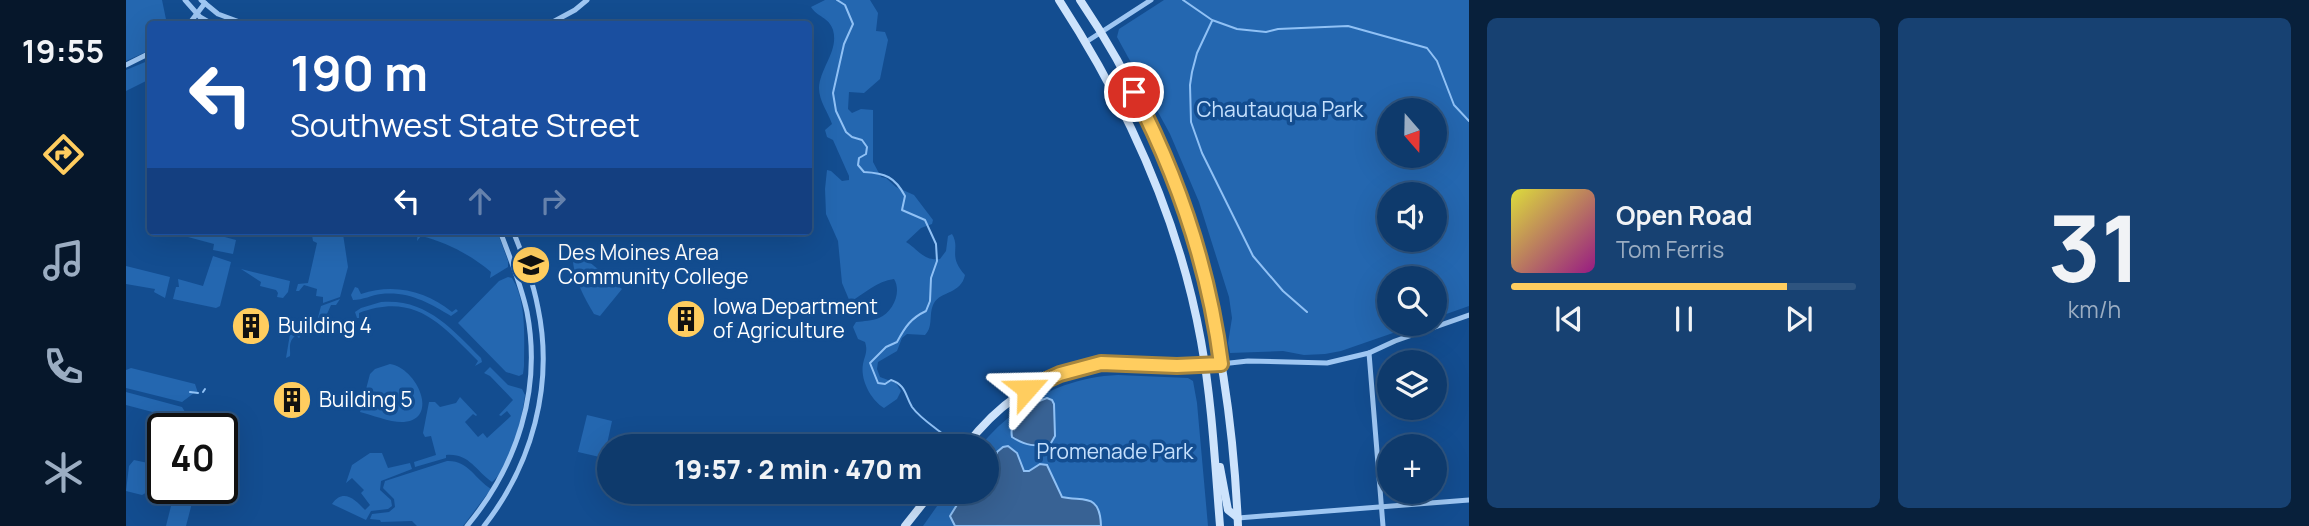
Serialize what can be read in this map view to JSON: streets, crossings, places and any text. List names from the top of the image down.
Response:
{
  "parks": ["Chautauqua Park", "Promenade Park"],
  "places": {
    "school or university": ["Des Moines Area Community College"],
    "building": ["Iowa Department of Agriculture", "Building 4", "Building 5"]
  },
  "north": "bottom",
  "page": {
    "tabs": "19:55",
    "tile": ["31", "km/h"],
    "turn": ["190 m", "Southwest State Street"],
    "map_buttons": "+",
    "song": ["Open Road", "Tom Ferris"],
    "limit": "40",
    "trip": "19:57 · 2 min · 470 m"
  }
}
